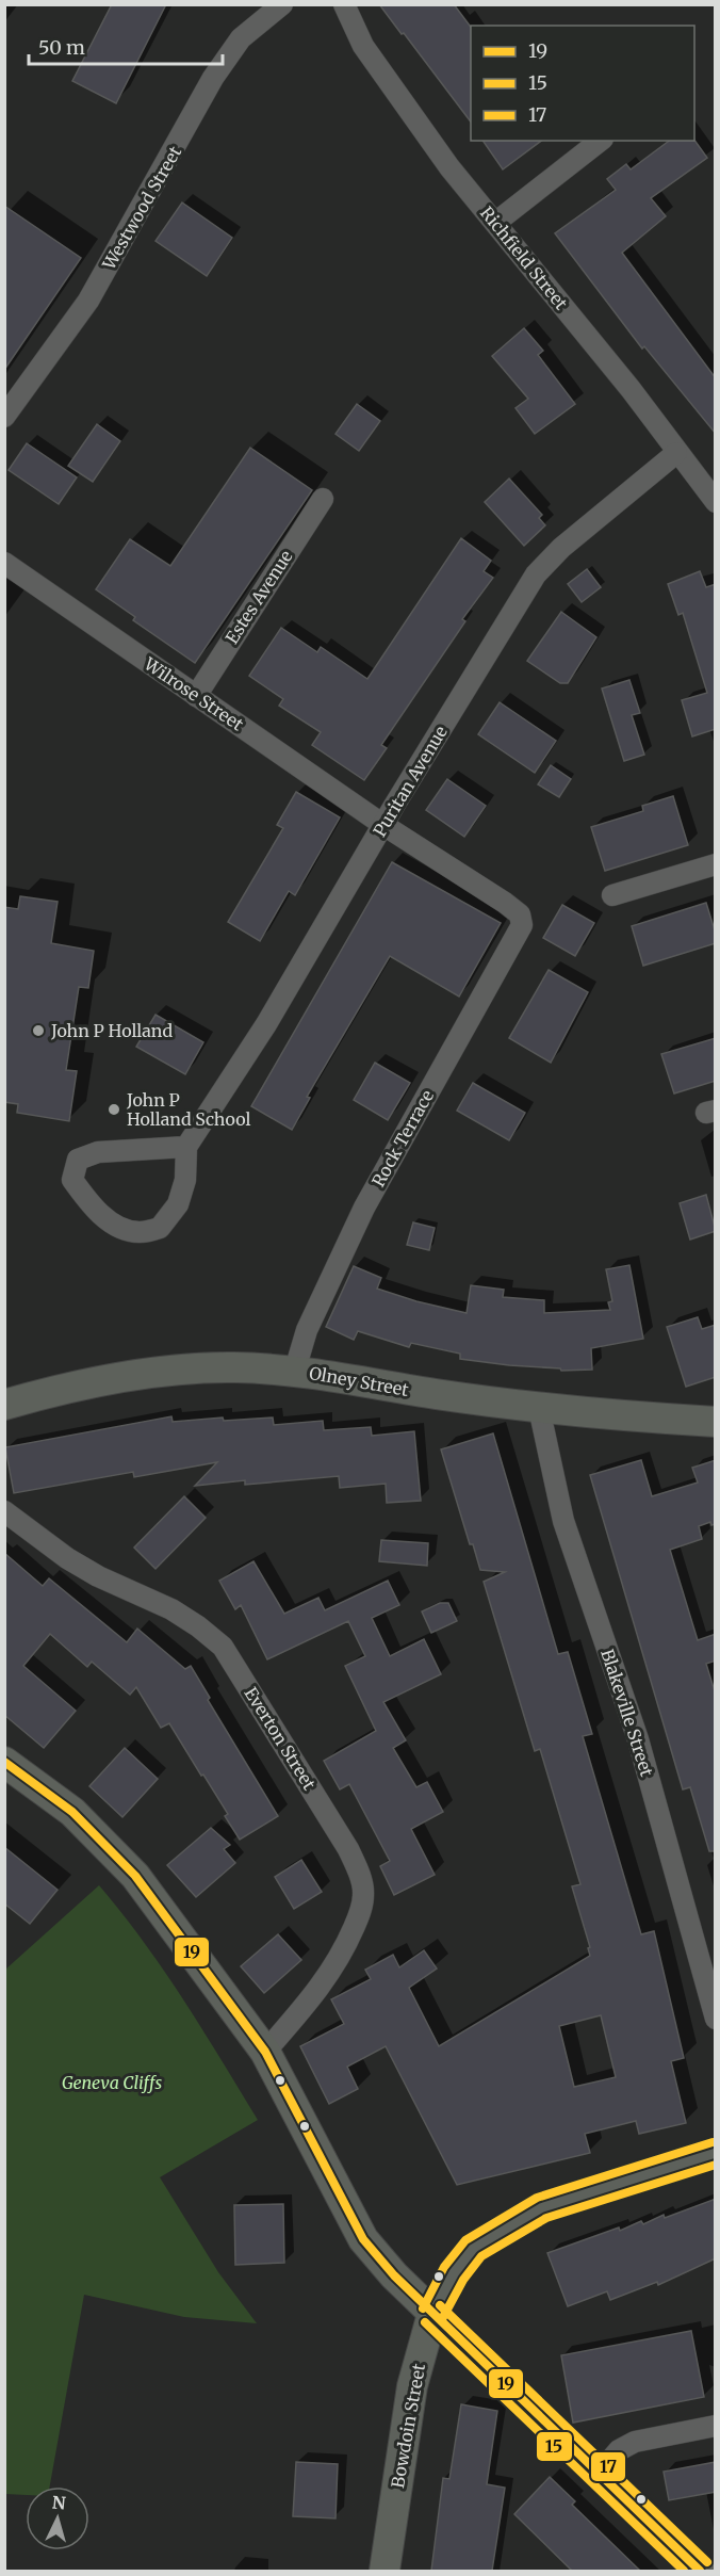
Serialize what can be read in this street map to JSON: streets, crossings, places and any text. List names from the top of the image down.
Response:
{
  "streets": {
    "main road": ["Olney Street", "Bowdoin Street"],
    "street": [
      "Westwood Street",
      "Richfield Street",
      "Estes Avenue",
      "Wilrose Street",
      "Puritan Avenue",
      "Rock Terrace",
      "Blakeville Street",
      "Everton Street"
    ]
  },
  "crossings": [
    ["Richfield Street", "Puritan Avenue"],
    ["Estes Avenue", "Wilrose Street"],
    ["Wilrose Street", "Puritan Avenue"],
    ["Wilrose Street", "Rock Terrace"],
    ["Rock Terrace", "Olney Street"],
    ["Olney Street", "Blakeville Street"]
  ],
  "parks": ["Geneva Cliffs"],
  "places": ["John P Holland", "John P Holland School"],
  "lines": ["transit line 19", "transit line 17", "transit line 15"],
  "legend": ["19", "15", "17"],
  "scale_bar": "50 m",
  "north": "top"
}
